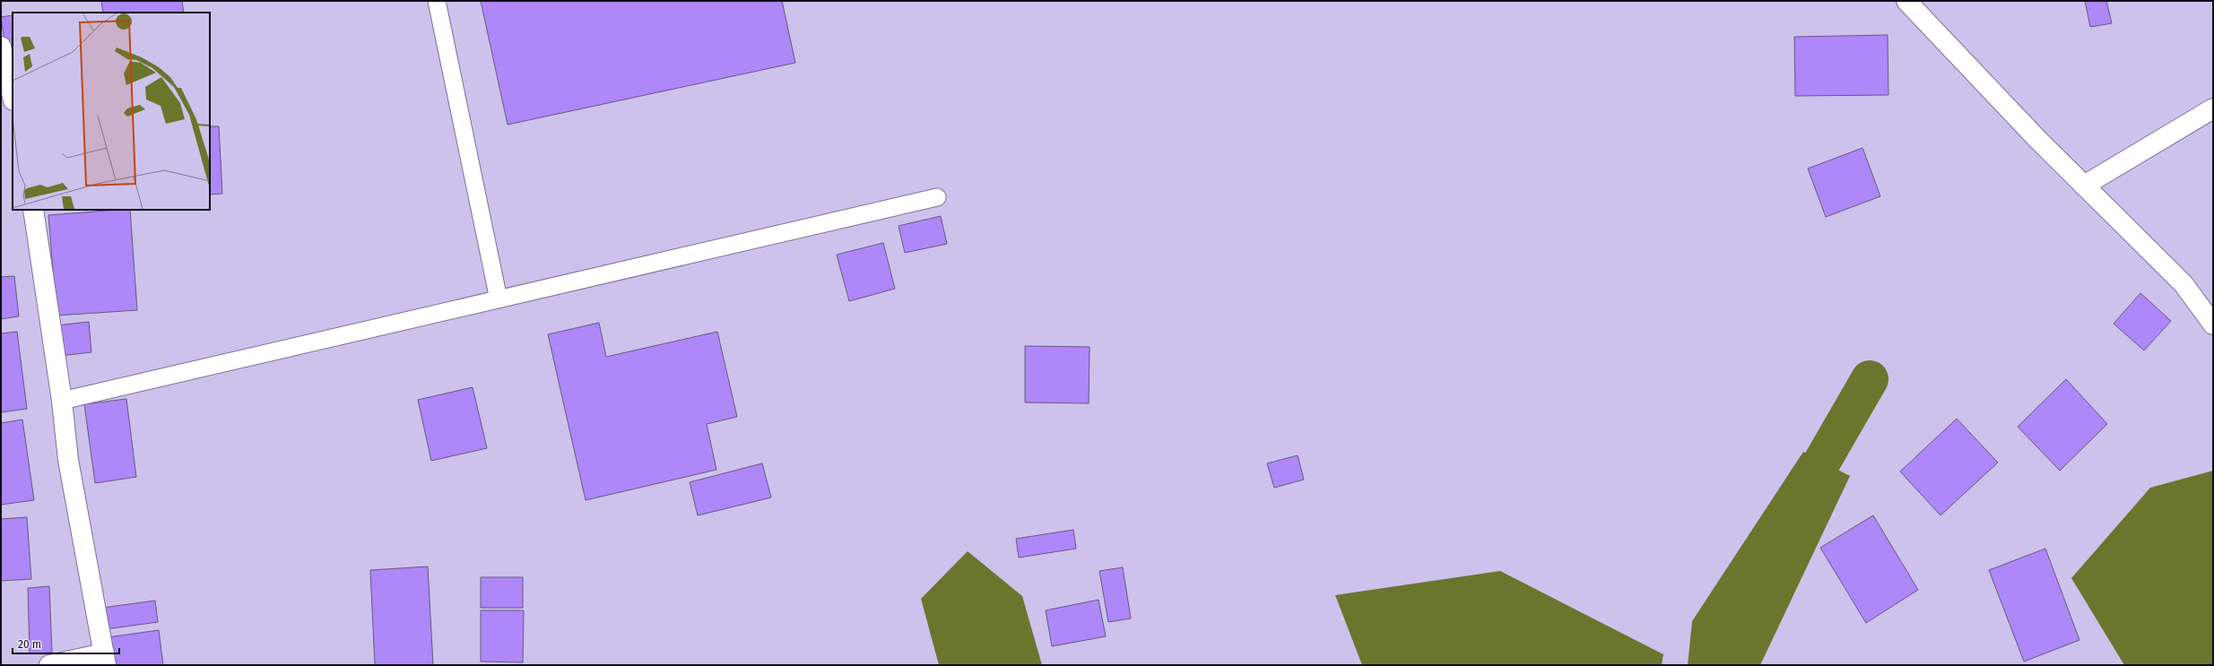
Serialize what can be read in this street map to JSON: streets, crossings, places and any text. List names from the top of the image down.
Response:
{
  "scale_bar": "20 m"
}
